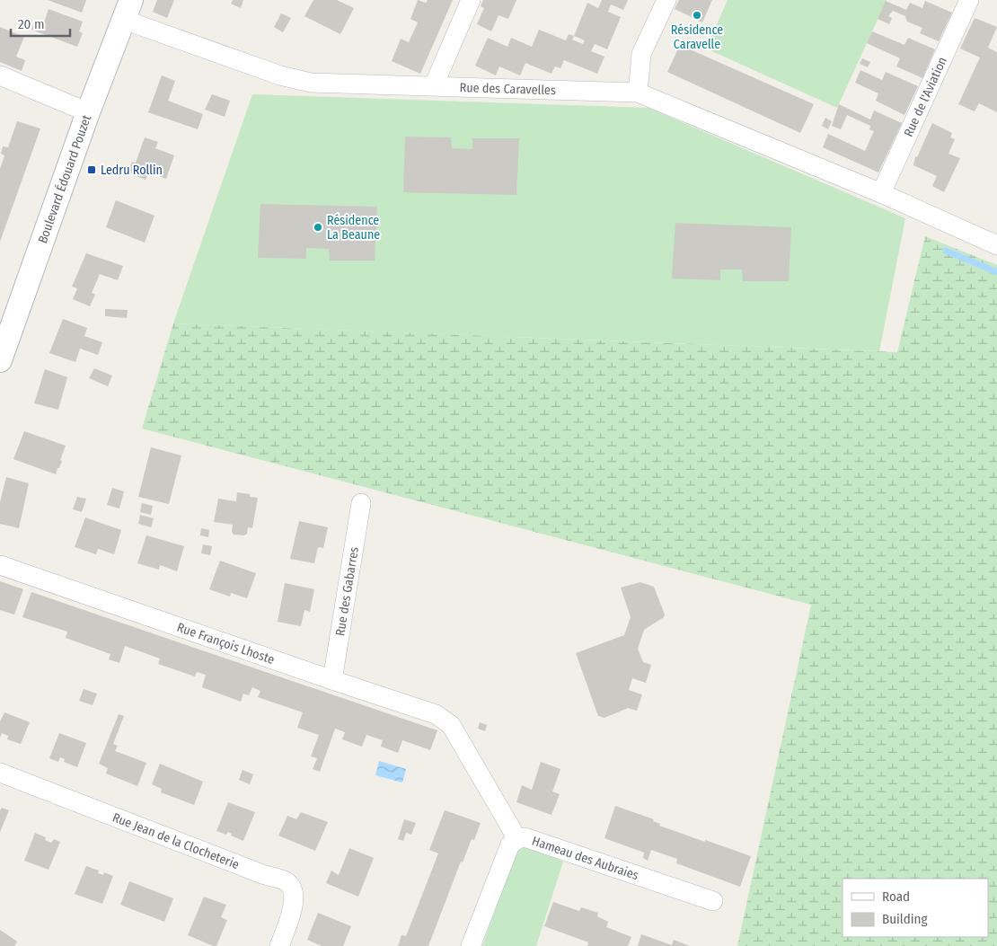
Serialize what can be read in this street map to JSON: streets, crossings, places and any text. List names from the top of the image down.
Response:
{
  "streets": {
    "street": [
      "Rue des Caravelles",
      "Rue de l'Aviation",
      "Boulevard Édouard Pouzet",
      "Rue des Gabarres",
      "Rue François Lhoste",
      "Rue Jean de la Clocheterie",
      "Hameau des Aubraies"
    ]
  },
  "crossings": [
    ["Rue des Caravelles", "Rue de l'Aviation"],
    ["Rue des Caravelles", "Boulevard Édouard Pouzet"],
    ["Rue des Gabarres", "Rue François Lhoste"],
    ["Rue François Lhoste", "Hameau des Aubraies"]
  ],
  "places": {
    "other": ["Résidence Caravelle", "Résidence La Beaune"],
    "transit": ["Ledru Rollin"]
  },
  "legend": ["Road", "Building"],
  "scale_bar": "20 m"
}
